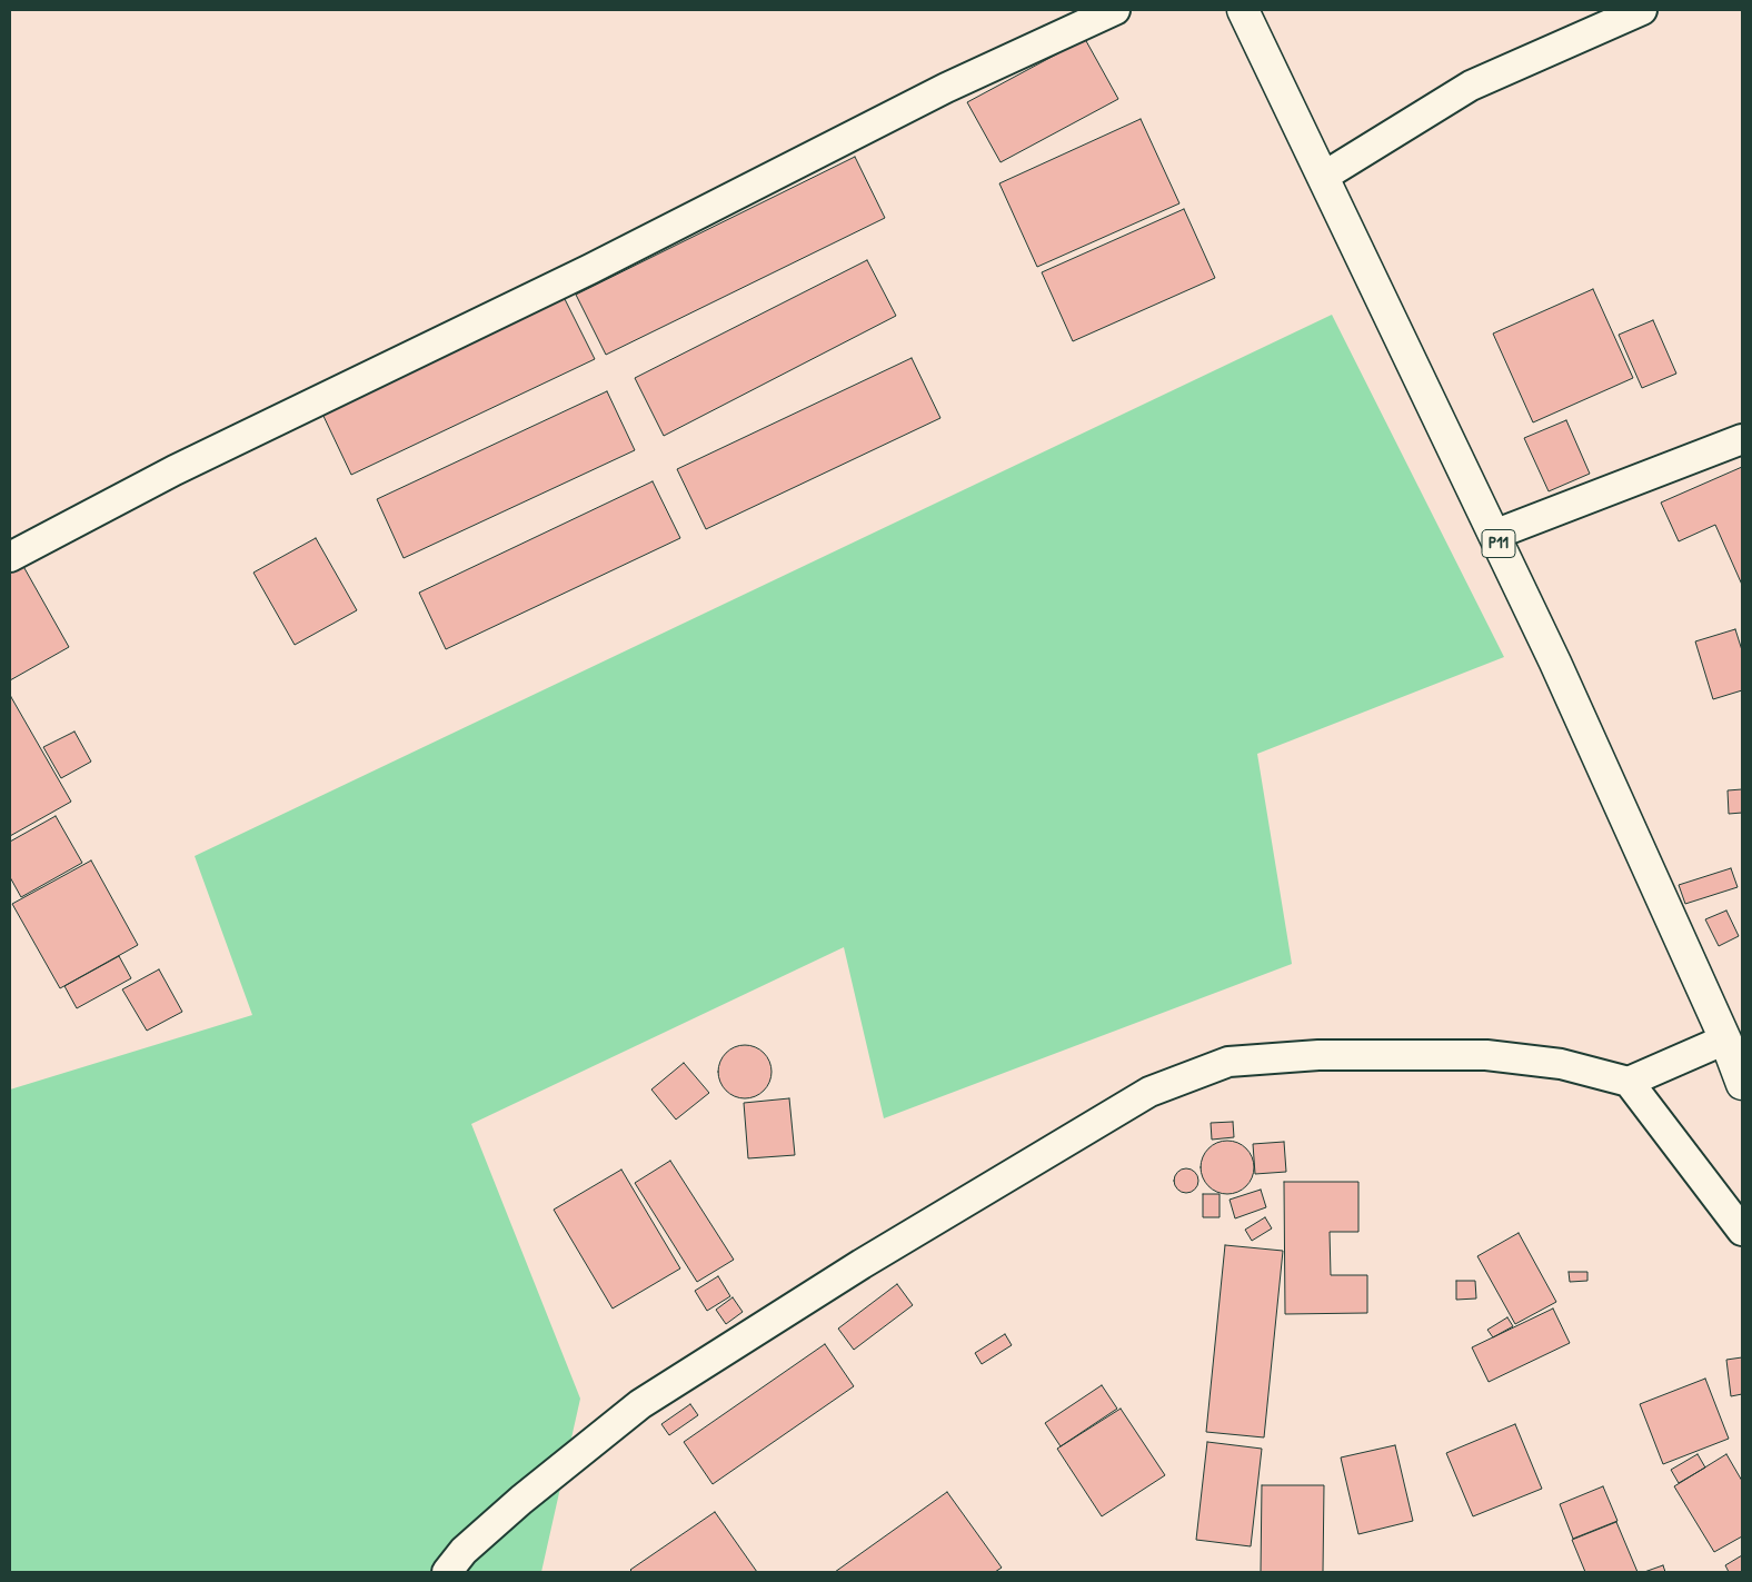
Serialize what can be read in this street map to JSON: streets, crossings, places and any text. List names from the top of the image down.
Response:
{
  "streets": {
    "main road": ["P11"]
  }
}
